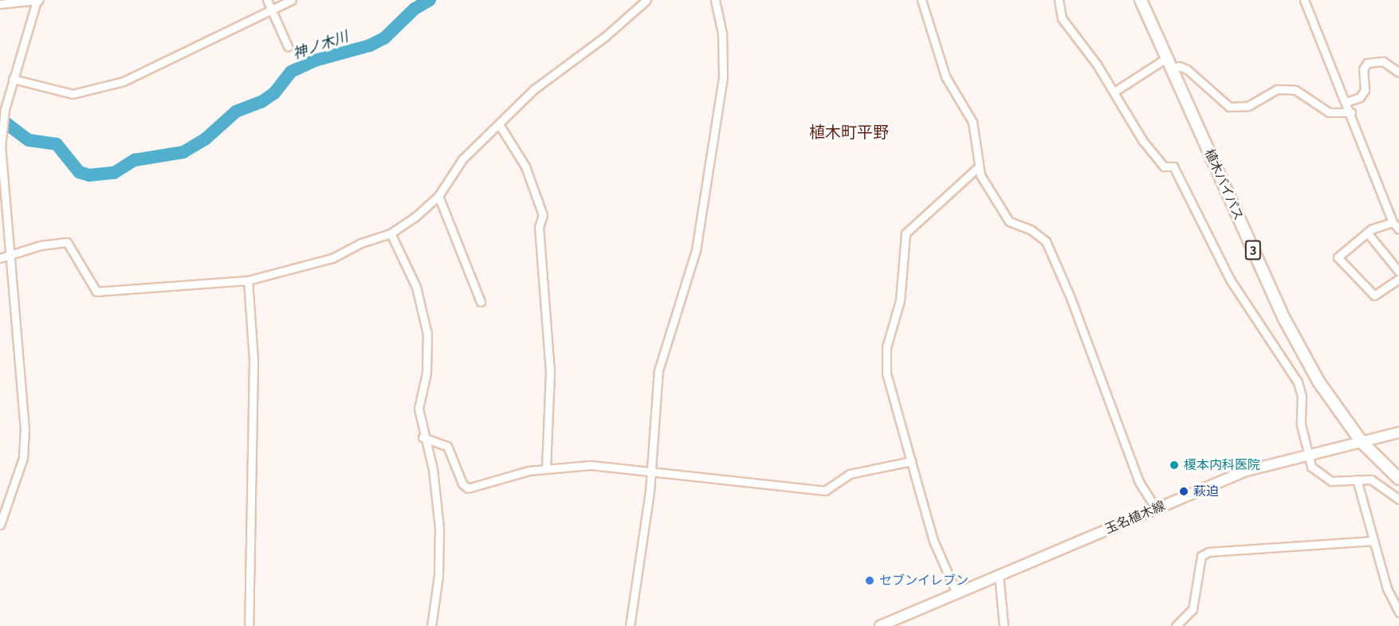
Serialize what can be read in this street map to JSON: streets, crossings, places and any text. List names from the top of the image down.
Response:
{
  "streets": {
    "highway": ["植木バイパス", "3"],
    "main road": ["玉名植木線"]
  },
  "crossings": [
    ["植木バイパス", "玉名植木線"]
  ],
  "districts": ["植木町平野"],
  "water": ["神ノ木川"],
  "places": ["榎本内科医院", "萩迫", "セブンイレブン"]
}
